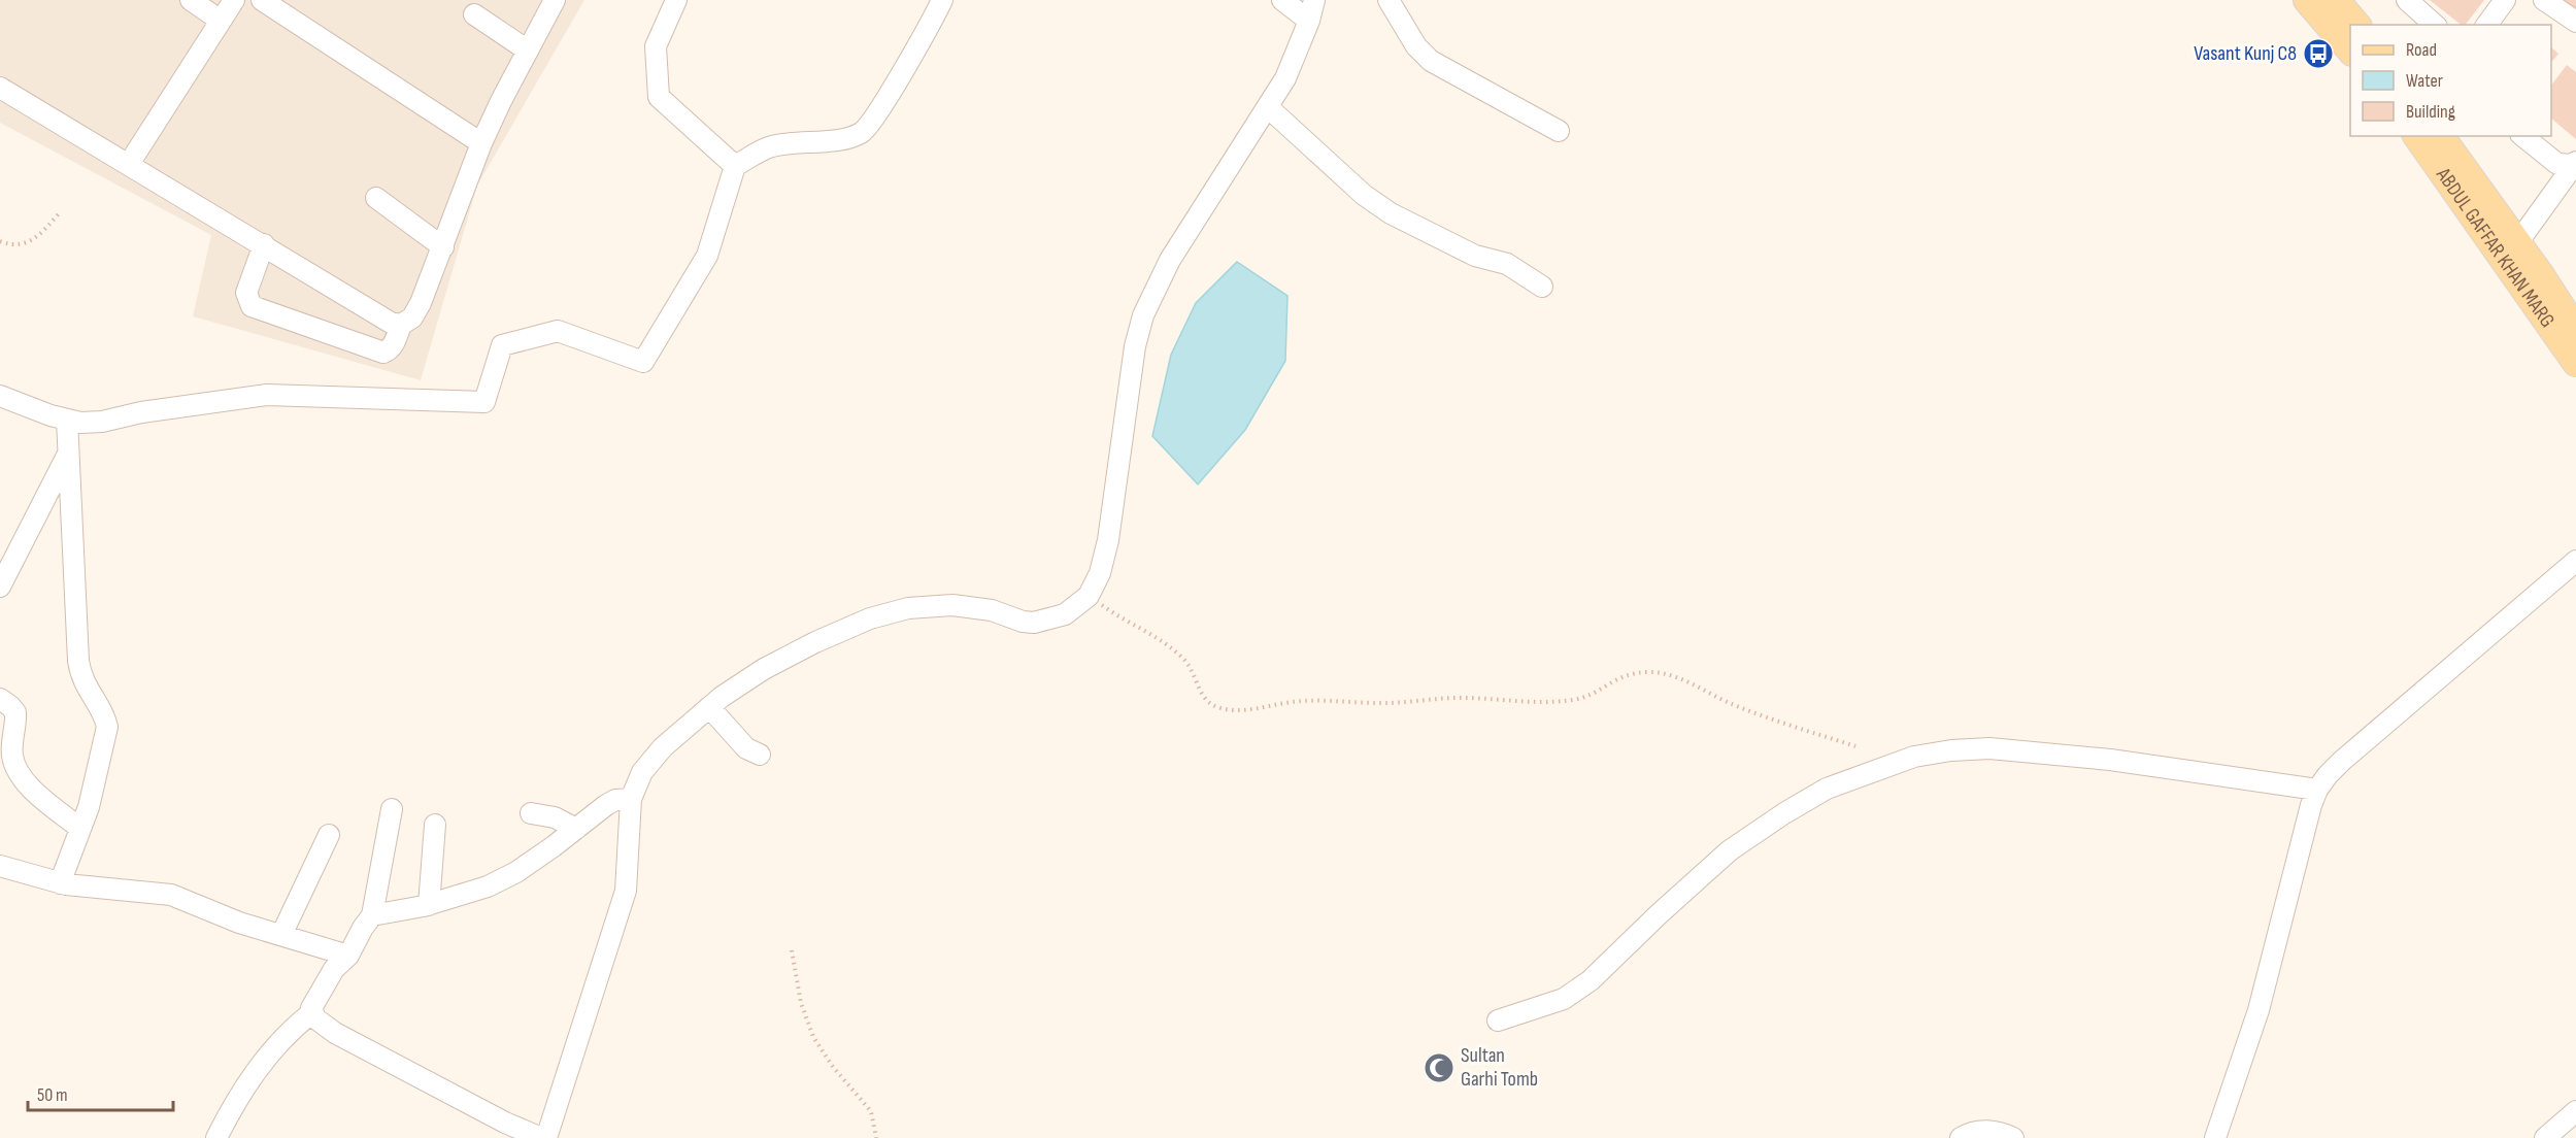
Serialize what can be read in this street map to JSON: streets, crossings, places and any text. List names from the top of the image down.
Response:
{
  "streets": {
    "main road": ["ABDUL GAFFAR KHAN MARG"]
  },
  "places": {
    "bus stop": ["Vasant Kunj C8"],
    "mosque": ["Sultan Garhi Tomb"]
  },
  "legend": ["Road", "Water", "Building"],
  "scale_bar": "50 m"
}
